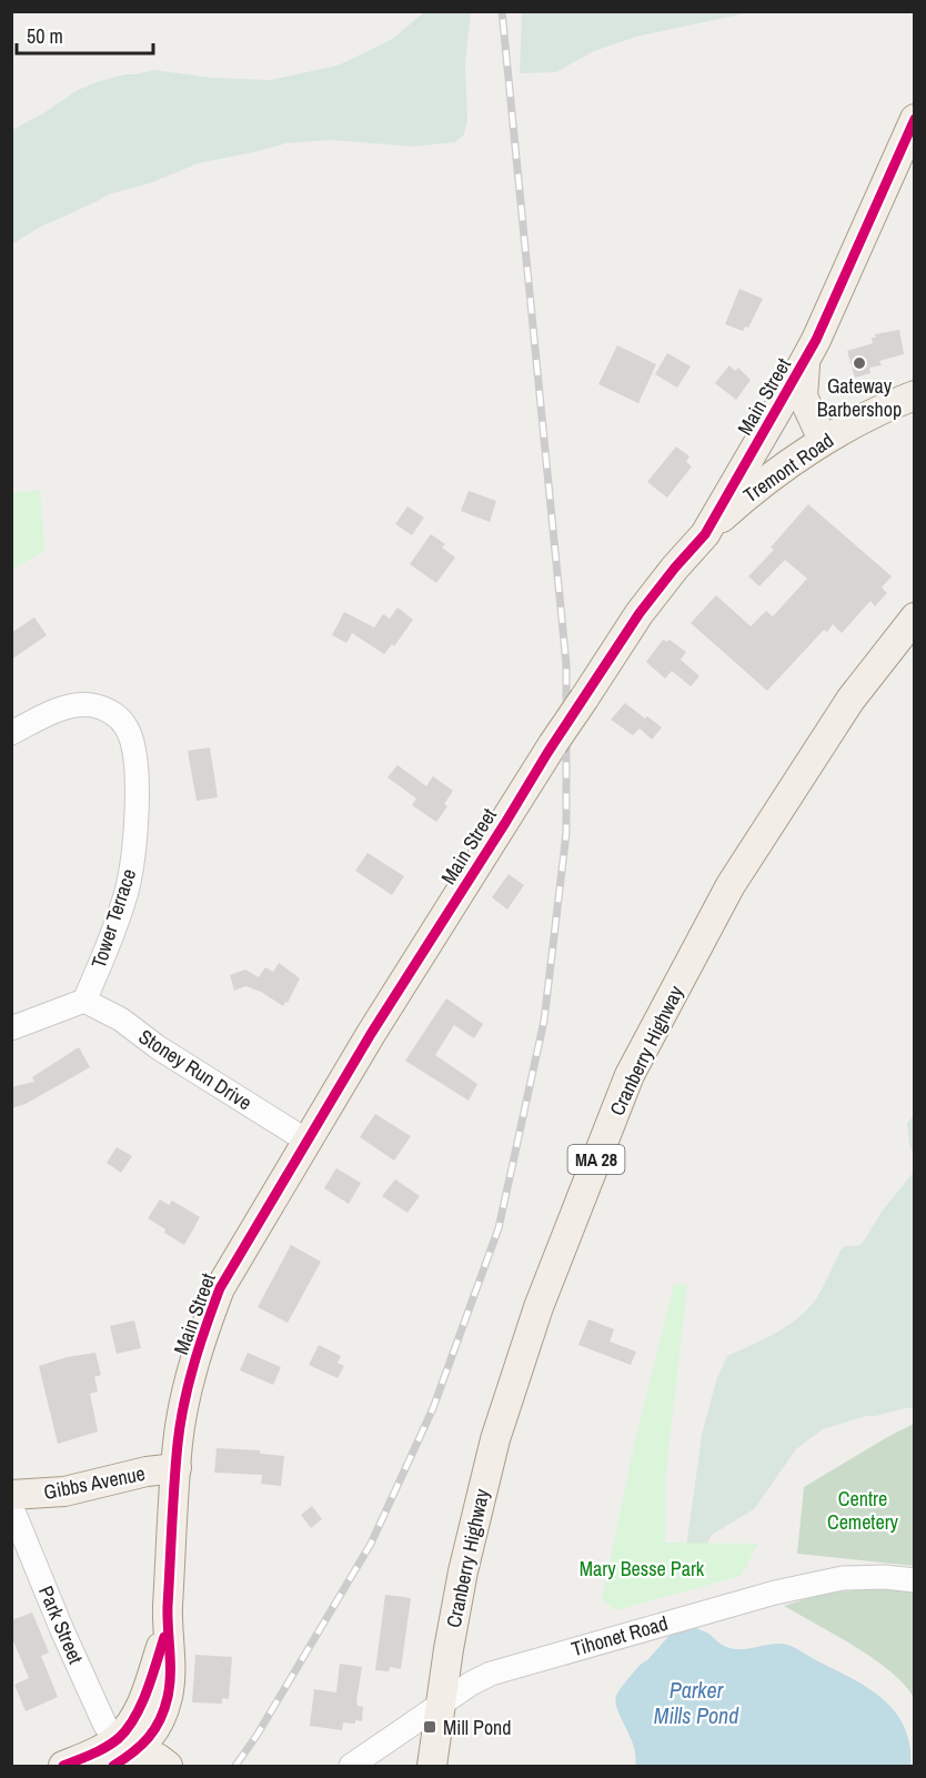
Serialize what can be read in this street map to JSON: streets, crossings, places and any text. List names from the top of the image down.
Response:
{
  "streets": {
    "main road": [
      "Main Street",
      "Tremont Road",
      "Cranberry Highway",
      "MA 28",
      "Gibbs Avenue"
    ],
    "street": [
      "Tower Terrace",
      "Stoney Run Drive",
      "Park Street",
      "Tihonet Road"
    ]
  },
  "crossings": [
    ["Main Street", "Tremont Road"],
    ["Main Street", "Stoney Run Drive"],
    ["Main Street", "Gibbs Avenue"],
    ["Main Street", "Park Street"],
    ["Tower Terrace", "Stoney Run Drive"],
    ["Cranberry Highway", "Tihonet Road"]
  ],
  "water": ["Parker Mills Pond"],
  "parks": ["Centre Cemetery", "Mary Besse Park"],
  "places": {
    "other": ["Gateway Barbershop"],
    "transit": ["Mill Pond"]
  },
  "scale_bar": "50 m"
}
